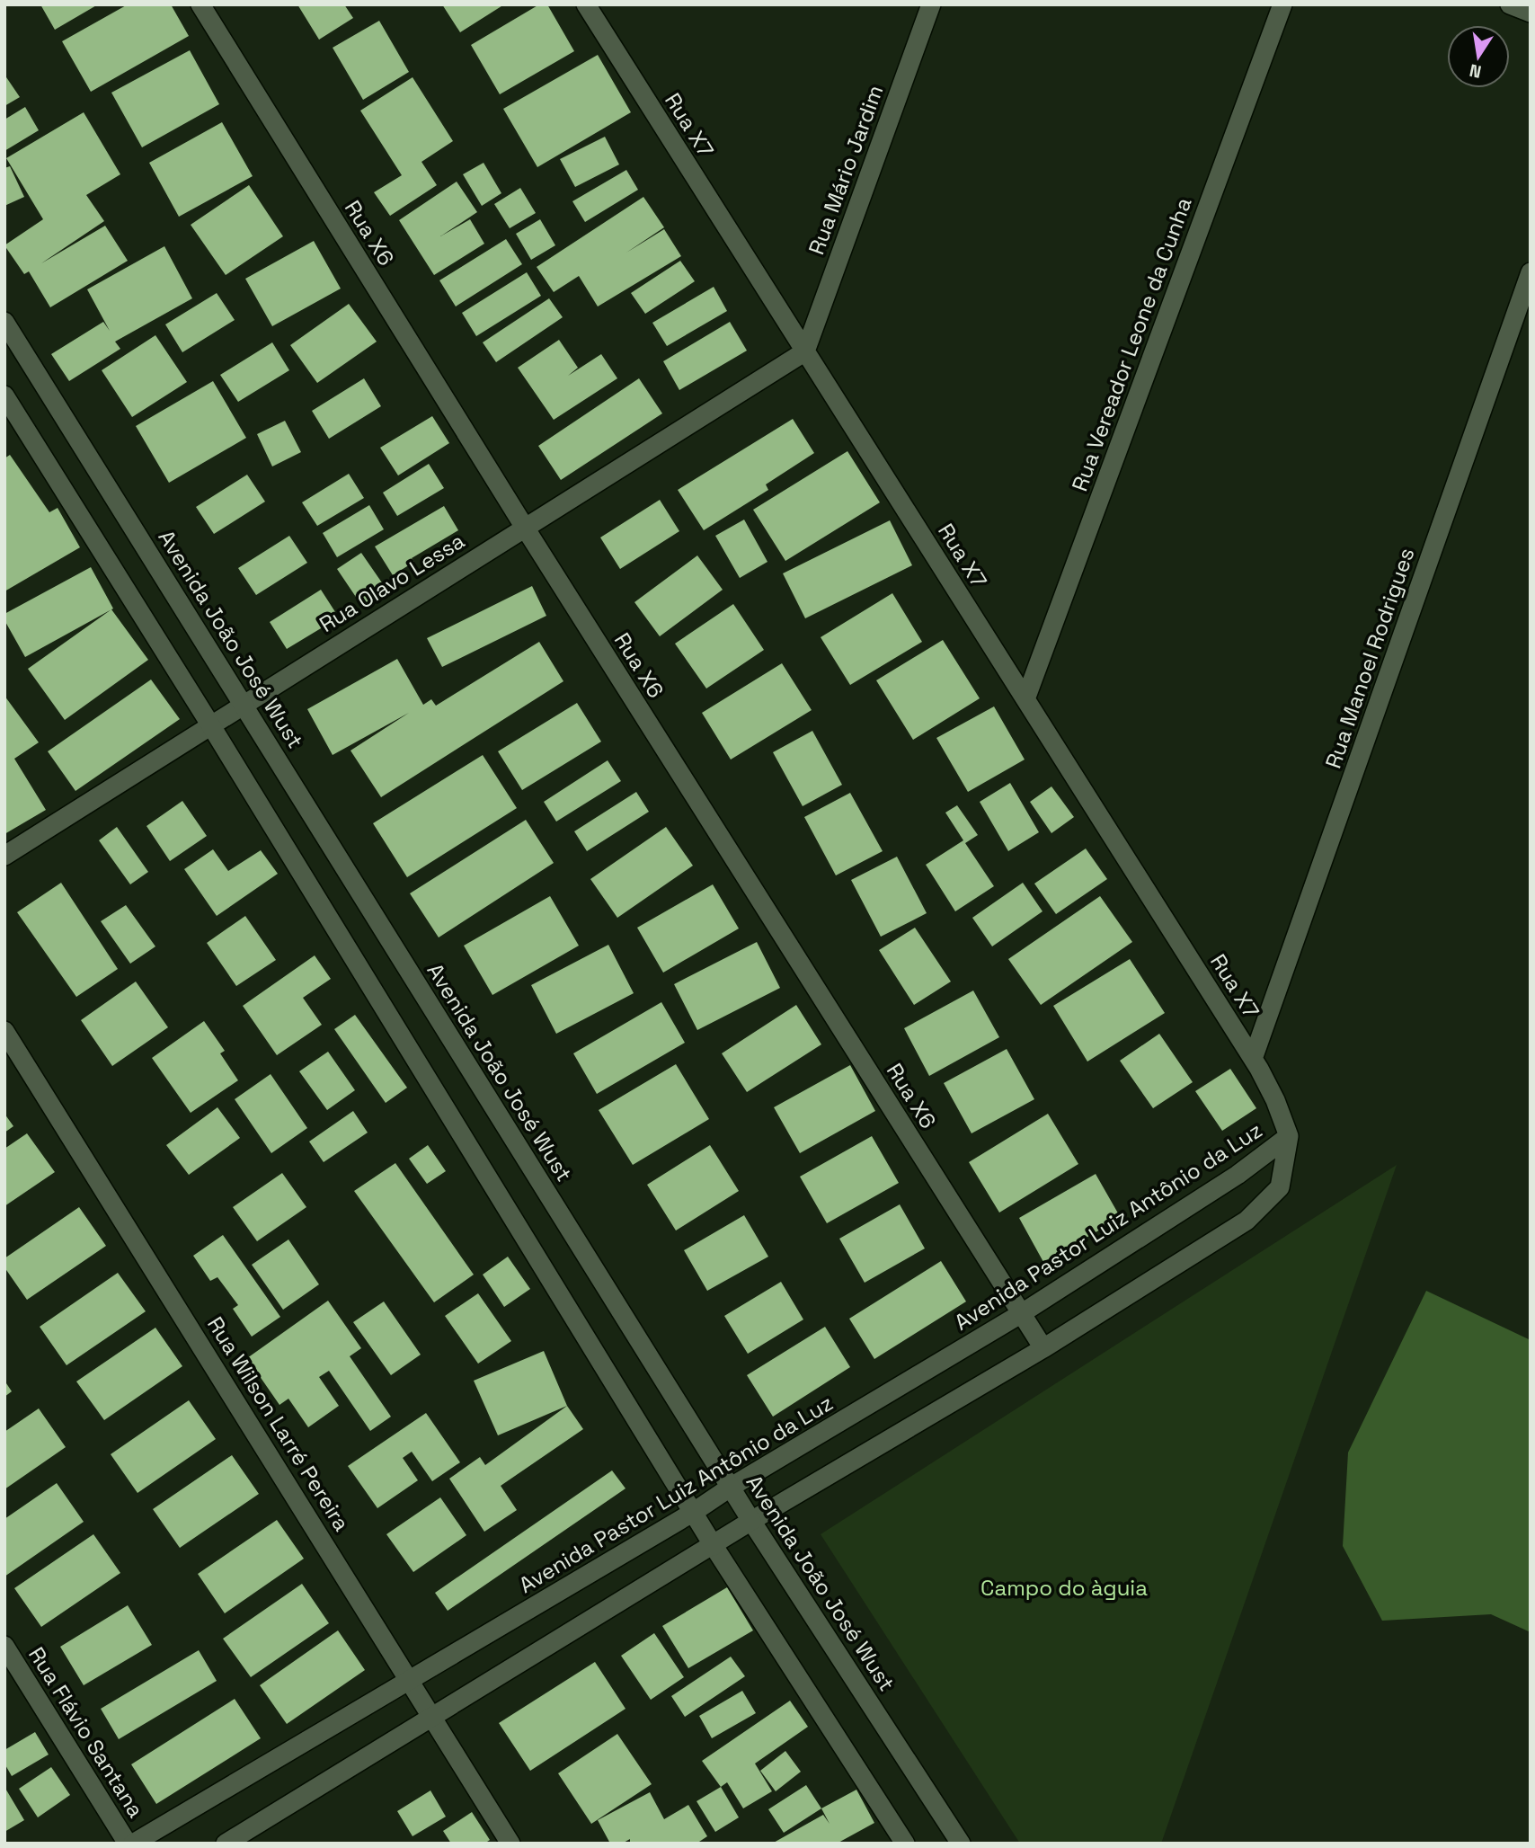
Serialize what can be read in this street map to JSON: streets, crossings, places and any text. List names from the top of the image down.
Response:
{
  "streets": {
    "street": [
      "Rua X7",
      "Rua Mário Jardim",
      "Rua X6",
      "Rua Vereador Leone da Cunha",
      "Rua Olavo Lessa",
      "Avenida João José Wust",
      "Rua Manoel Rodrigues",
      "Avenida Pastor Luiz Antônio da Luz",
      "Rua Wilson Larré Pereira",
      "Rua Flávio Santana"
    ]
  },
  "crossings": [
    ["Rua X7", "Rua Mário Jardim"],
    ["Rua X7", "Rua Vereador Leone da Cunha"],
    ["Rua X7", "Rua Olavo Lessa"],
    ["Rua X7", "Rua Manoel Rodrigues"],
    ["Rua X7", "Avenida Pastor Luiz Antônio da Luz"],
    ["Rua Mário Jardim", "Rua Olavo Lessa"],
    ["Rua X6", "Rua Olavo Lessa"],
    ["Rua X6", "Avenida Pastor Luiz Antônio da Luz"],
    ["Rua Olavo Lessa", "Avenida João José Wust"],
    ["Avenida João José Wust", "Avenida Pastor Luiz Antônio da Luz"],
    ["Avenida Pastor Luiz Antônio da Luz", "Rua Wilson Larré Pereira"]
  ],
  "parks": ["Campo do àguia"],
  "north": "bottom"
}
